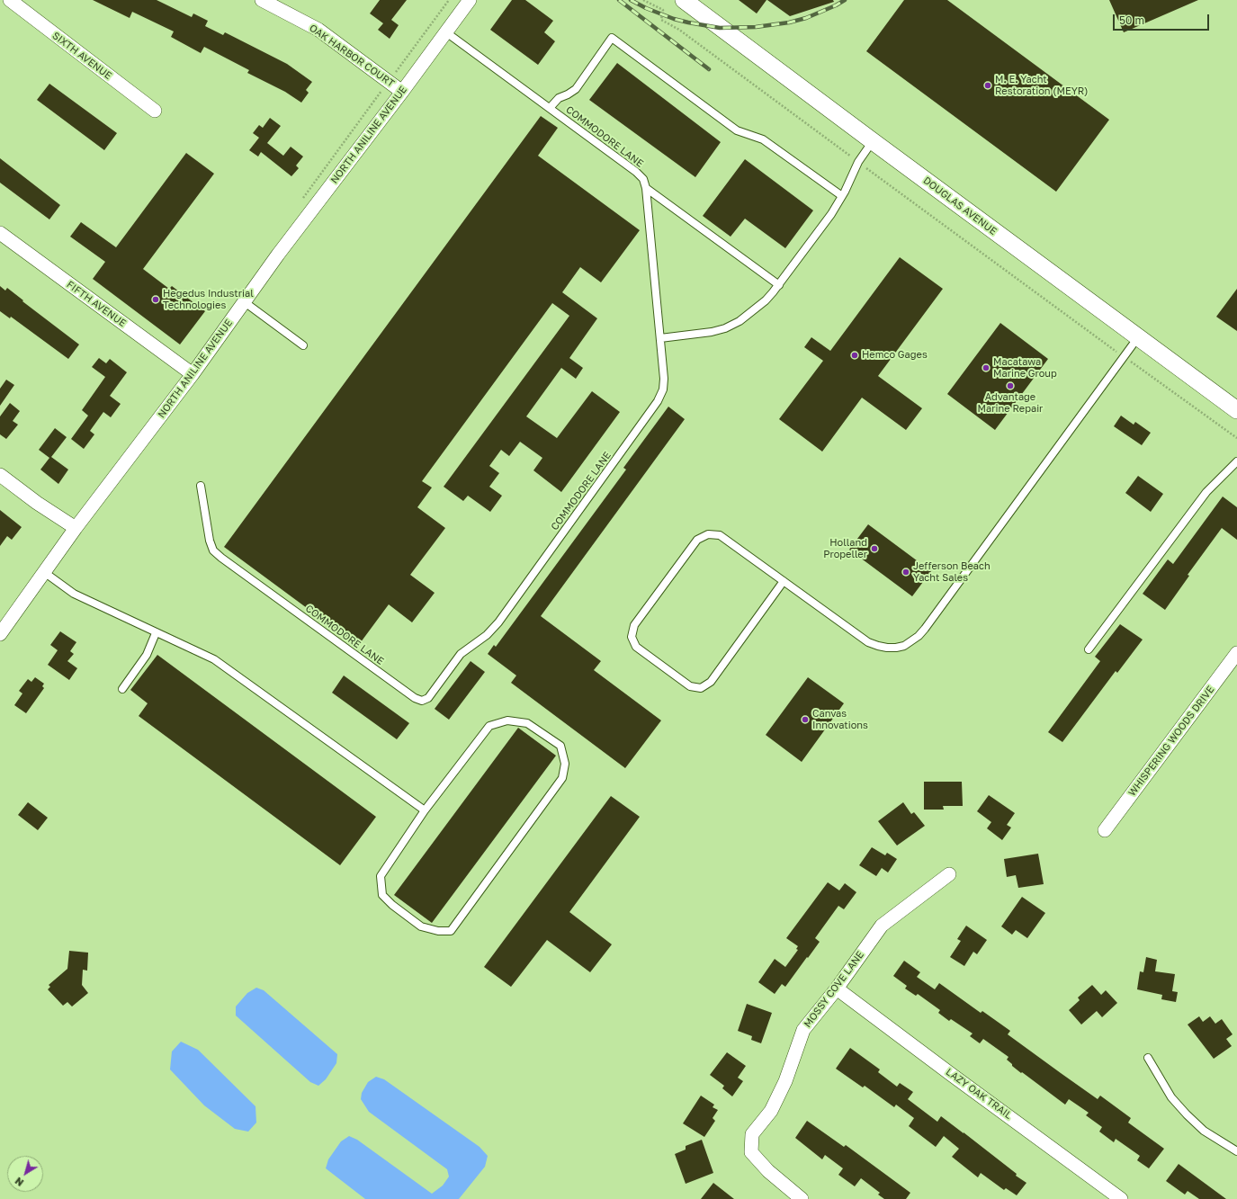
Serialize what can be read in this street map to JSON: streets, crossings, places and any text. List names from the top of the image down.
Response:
{
  "streets": {
    "street": [
      "SIXTH AVENUE",
      "OAK HARBOR COURT",
      "NORTH ANILINE AVENUE",
      "DOUGLAS AVENUE",
      "FIFTH AVENUE",
      "WHISPERING WOODS DRIVE",
      "MOSSY COVE LANE",
      "LAZY OAK TRAIL"
    ],
    "lane": ["COMMODORE LANE"]
  },
  "crossings": [
    ["OAK HARBOR COURT", "NORTH ANILINE AVENUE"],
    ["NORTH ANILINE AVENUE", "COMMODORE LANE"],
    ["NORTH ANILINE AVENUE", "FIFTH AVENUE"],
    ["MOSSY COVE LANE", "LAZY OAK TRAIL"]
  ],
  "places": [
    "M. E. Yacht Restoration (MEYR)",
    "Hegedus Industrial Technologies",
    "Hemco Gages",
    "Macatawa Marine Group",
    "Advantage Marine Repair",
    "Holland Propeller",
    "Jefferson Beach Yacht Sales",
    "Canvas Innovations"
  ],
  "scale_bar": "50 m",
  "north": "bottom left"
}
